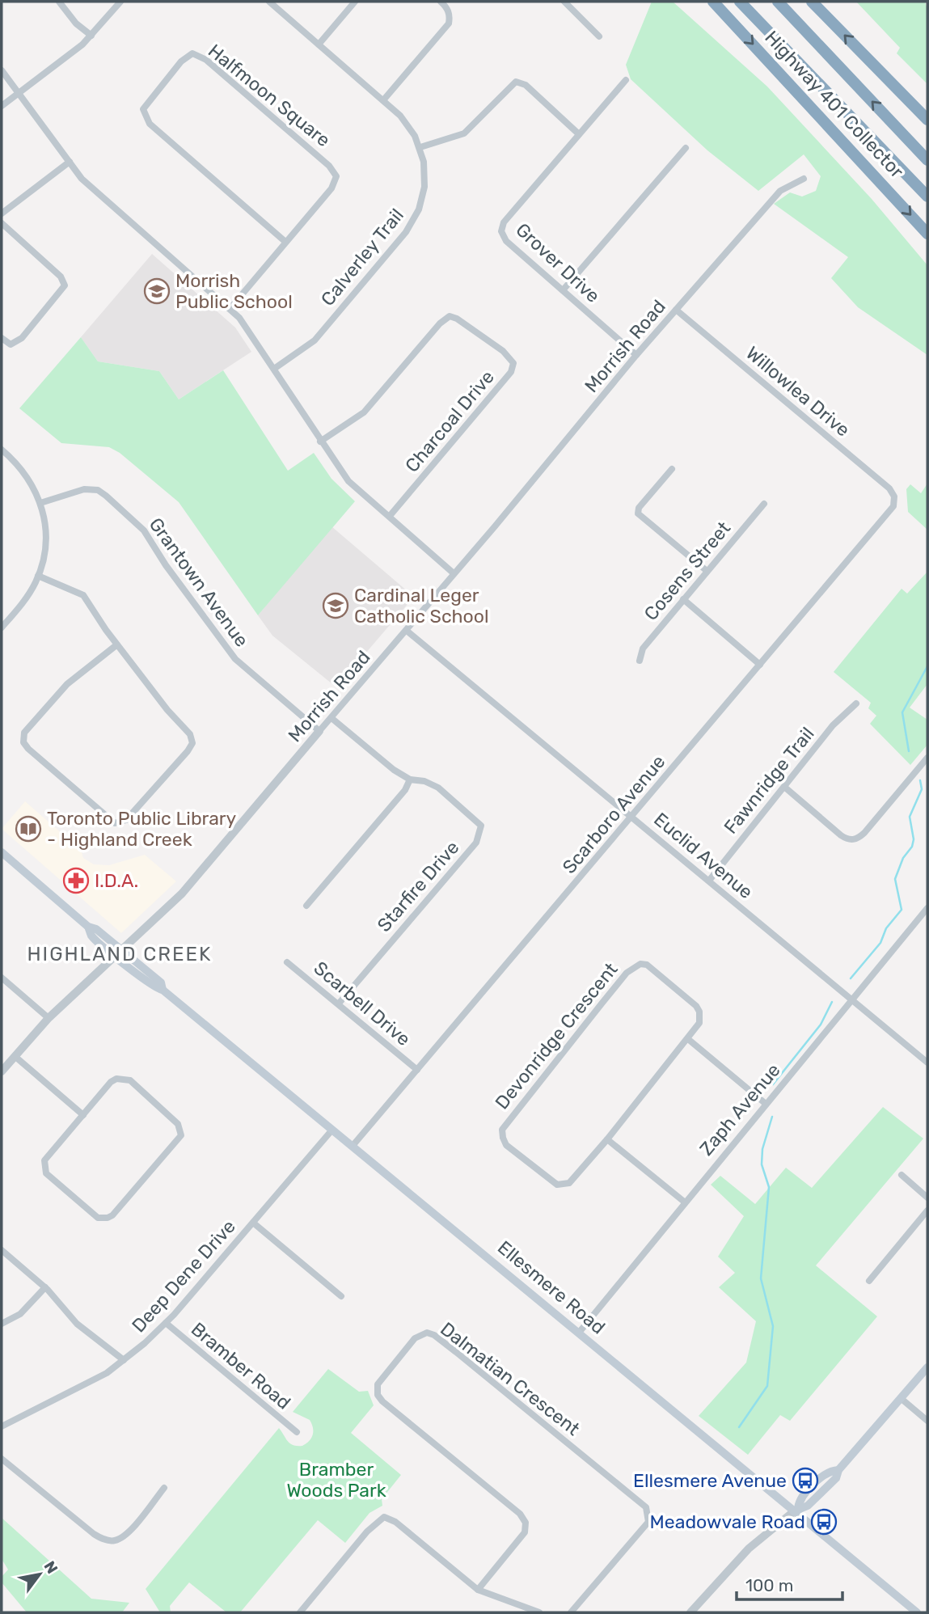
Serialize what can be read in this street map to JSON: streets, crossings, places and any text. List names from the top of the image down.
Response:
{
  "streets": {
    "highway": ["Highway 401 Collector"],
    "main road": ["Ellesmere Road"],
    "street": [
      "Halfmoon Square",
      "Calverley Trail",
      "Grover Drive",
      "Morrish Road",
      "Willowlea Drive",
      "Charcoal Drive",
      "Cosens Street",
      "Grantown Avenue",
      "Fawnridge Trail",
      "Scarboro Avenue",
      "Euclid Avenue",
      "Starfire Drive",
      "Scarbell Drive",
      "Devonridge Crescent",
      "Zaph Avenue",
      "Deep Dene Drive",
      "Bramber Road",
      "Dalmatian Crescent"
    ]
  },
  "crossings": [
    ["Grover Drive", "Morrish Road"],
    ["Morrish Road", "Willowlea Drive"],
    ["Morrish Road", "Grantown Avenue"],
    ["Morrish Road", "Euclid Avenue"],
    ["Morrish Road", "Starfire Drive"],
    ["Morrish Road", "Ellesmere Road"],
    ["Willowlea Drive", "Scarboro Avenue"],
    ["Fawnridge Trail", "Euclid Avenue"],
    ["Scarboro Avenue", "Euclid Avenue"],
    ["Scarboro Avenue", "Scarbell Drive"],
    ["Scarboro Avenue", "Ellesmere Road"],
    ["Euclid Avenue", "Zaph Avenue"],
    ["Starfire Drive", "Scarbell Drive"],
    ["Zaph Avenue", "Ellesmere Road"],
    ["Deep Dene Drive", "Ellesmere Road"],
    ["Deep Dene Drive", "Bramber Road"]
  ],
  "districts": ["HIGHLAND CREEK"],
  "parks": ["Bramber Woods Park"],
  "places": {
    "school or university": ["Morrish Public School", "Cardinal Leger Catholic School"],
    "library": ["Toronto Public Library - Highland Creek"],
    "pharmacy": ["I.D.A."],
    "bus stop": ["Ellesmere Avenue", "Meadowvale Road"]
  },
  "scale_bar": "100 m",
  "north": "top right"
}
